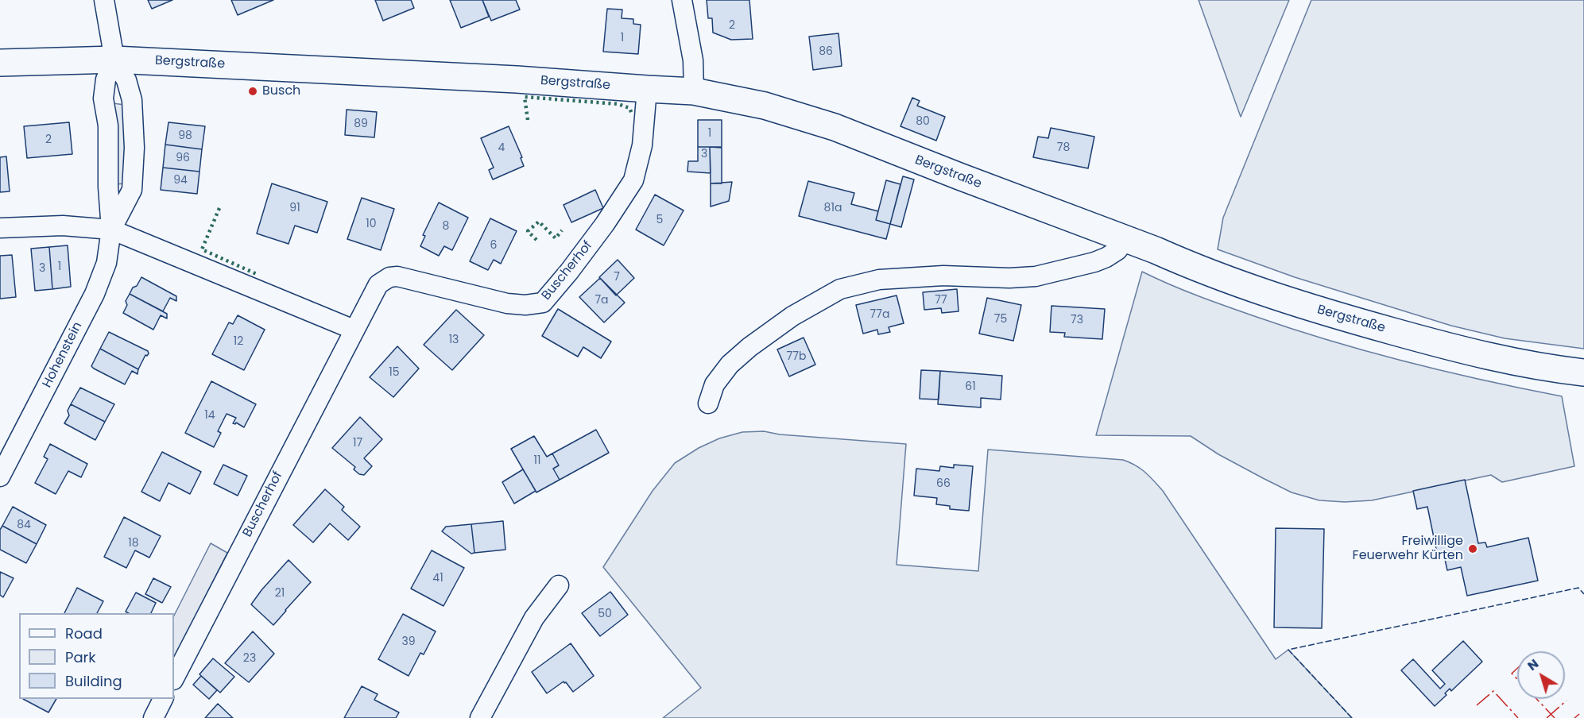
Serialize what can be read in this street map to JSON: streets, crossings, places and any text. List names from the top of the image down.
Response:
{
  "streets": {
    "main road": ["Bergstraße"],
    "street": ["Buscherhof", "Hohenstein"]
  },
  "crossings": [
    ["Bergstraße", "Buscherhof"],
    ["Bergstraße", "Hohenstein"]
  ],
  "places": ["Busch", "Freiwillige Feuerwehr Kürten"],
  "house_numbers": [
    "2",
    "1",
    "86",
    "80",
    "89",
    "1",
    "98",
    "2",
    "4",
    "78",
    "3",
    "96",
    "94",
    "91",
    "81a",
    "5",
    "10",
    "8",
    "6",
    "1",
    "3",
    "7",
    "7a",
    "77",
    "77a",
    "75",
    "73",
    "13",
    "12",
    "77b",
    "15",
    "61",
    "14",
    "17",
    "11",
    "66",
    "84",
    "18",
    "41",
    "21",
    "50",
    "39",
    "23"
  ],
  "legend": ["Road", "Park", "Building"],
  "north": "top left"
}
